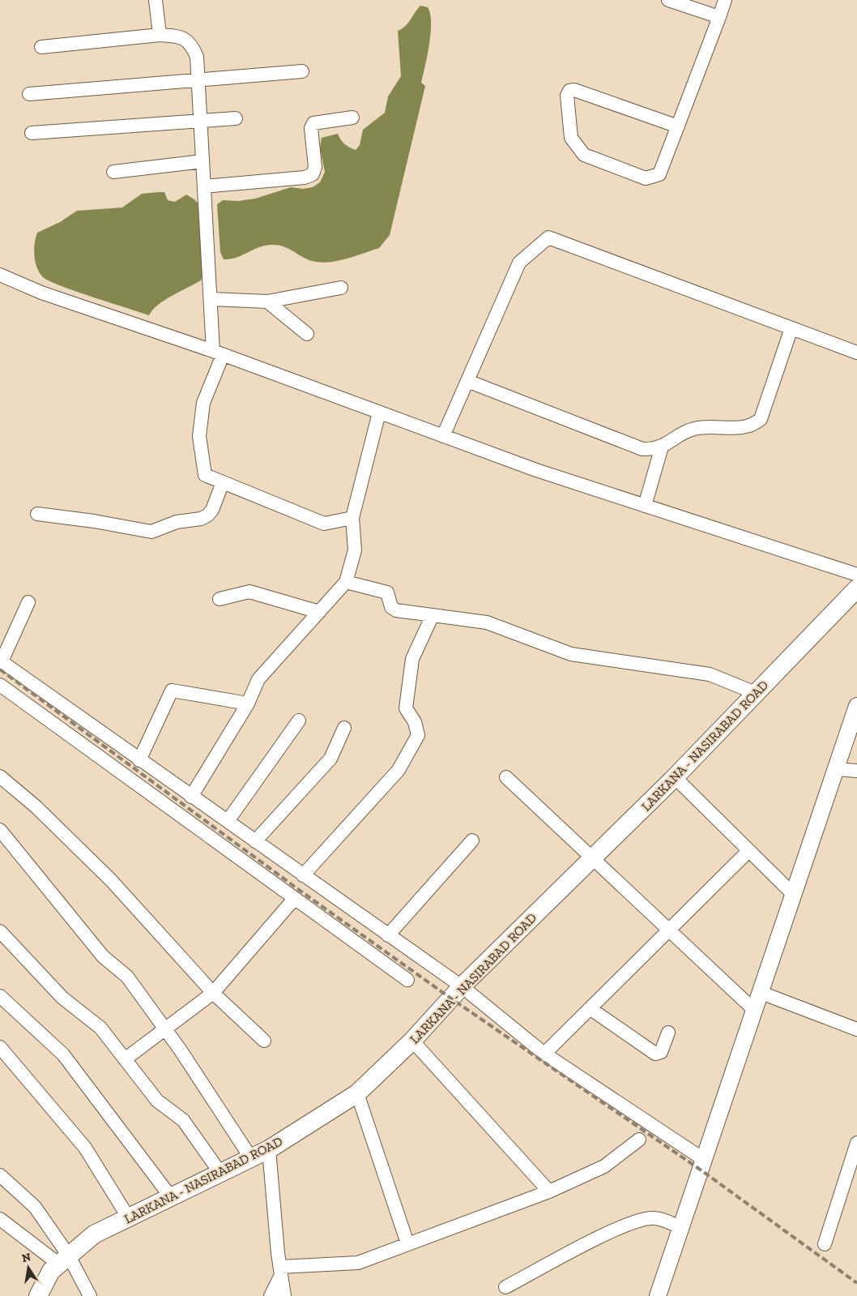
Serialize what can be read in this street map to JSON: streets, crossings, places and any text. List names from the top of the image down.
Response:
{
  "streets": {
    "main road": ["LARKANA - NASIRABAD ROAD"]
  },
  "north": "top"
}
